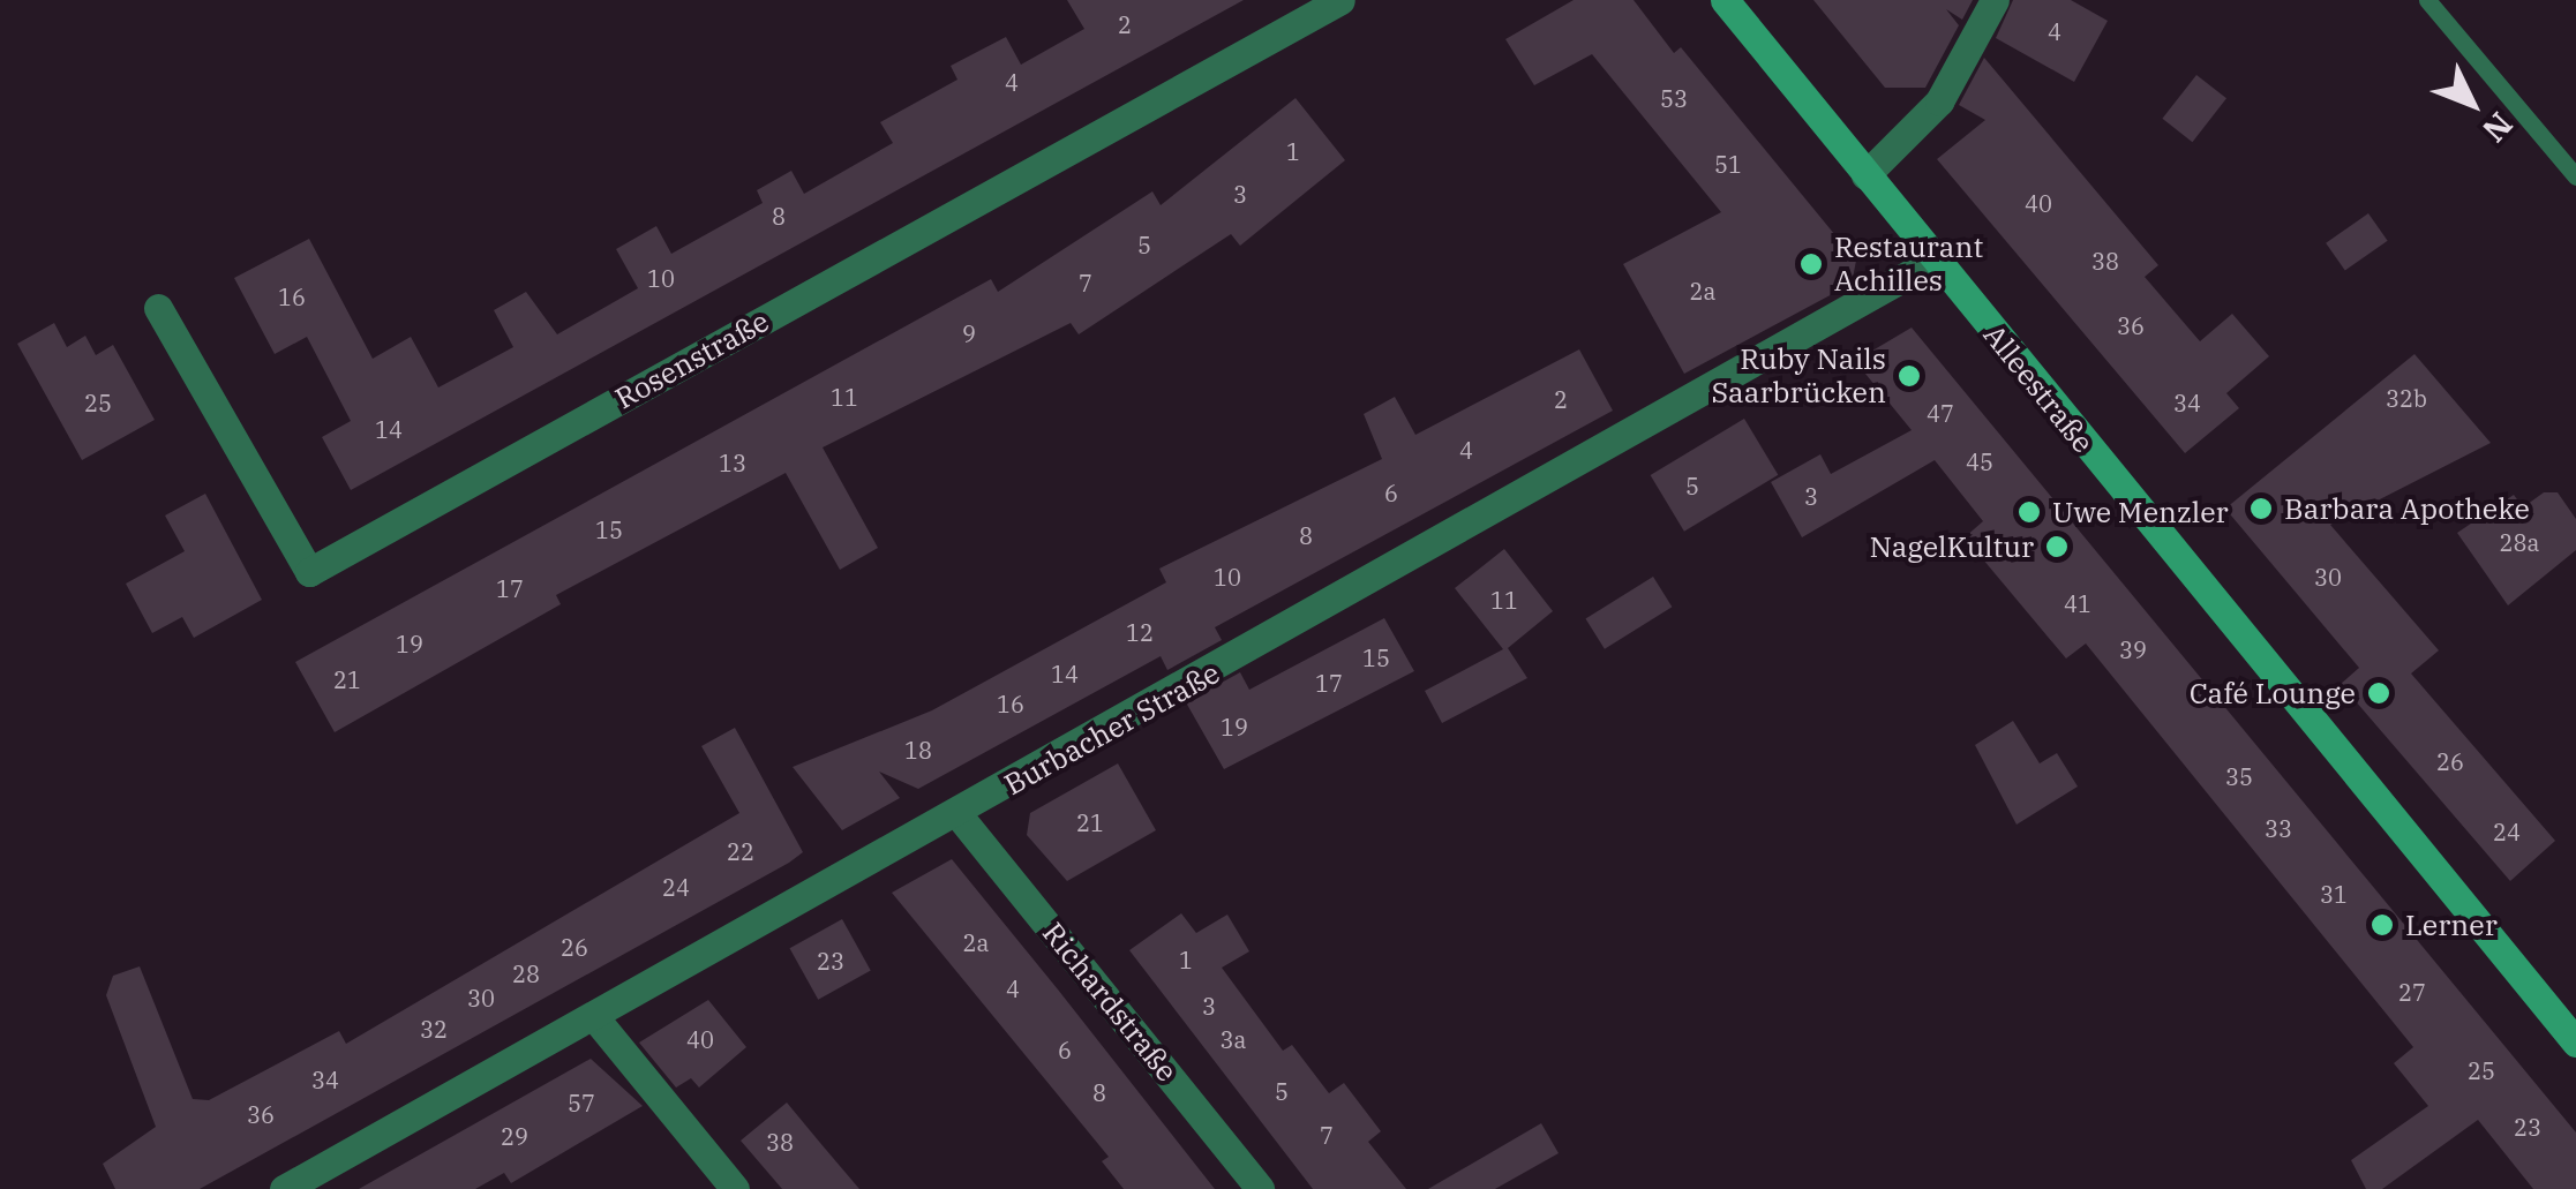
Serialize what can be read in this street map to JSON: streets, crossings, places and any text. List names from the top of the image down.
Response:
{
  "streets": {
    "street": [
      "Rosenstraße",
      "Alleestraße",
      "Burbacher Straße",
      "Richardstraße"
    ]
  },
  "crossings": [
    ["Alleestraße", "Burbacher Straße"],
    ["Burbacher Straße", "Richardstraße"]
  ],
  "places": [
    "Restaurant Achilles",
    "Ruby Nails Saarbrücken",
    "Barbara Apotheke",
    "Uwe Menzler",
    "NagelKultur",
    "Café Lounge",
    "Lerner"
  ],
  "house_numbers": [
    "2",
    "4",
    "4",
    "53",
    "1",
    "51",
    "3",
    "40",
    "8",
    "5",
    "38",
    "10",
    "7",
    "2a",
    "16",
    "36",
    "9",
    "11",
    "32b",
    "2",
    "25",
    "34",
    "47",
    "14",
    "4",
    "45",
    "13",
    "5",
    "6",
    "3",
    "15",
    "8",
    "28a",
    "10",
    "30",
    "17",
    "11",
    "41",
    "12",
    "19",
    "39",
    "15",
    "14",
    "21",
    "17",
    "16",
    "19",
    "18",
    "26",
    "35",
    "21",
    "33",
    "24",
    "22",
    "24",
    "31",
    "2a",
    "26",
    "1",
    "23",
    "28",
    "4",
    "27",
    "30",
    "3",
    "32",
    "40",
    "3a",
    "6",
    "25",
    "34",
    "5",
    "8",
    "57",
    "36",
    "23",
    "7",
    "29",
    "38"
  ],
  "north": "bottom right"
}
